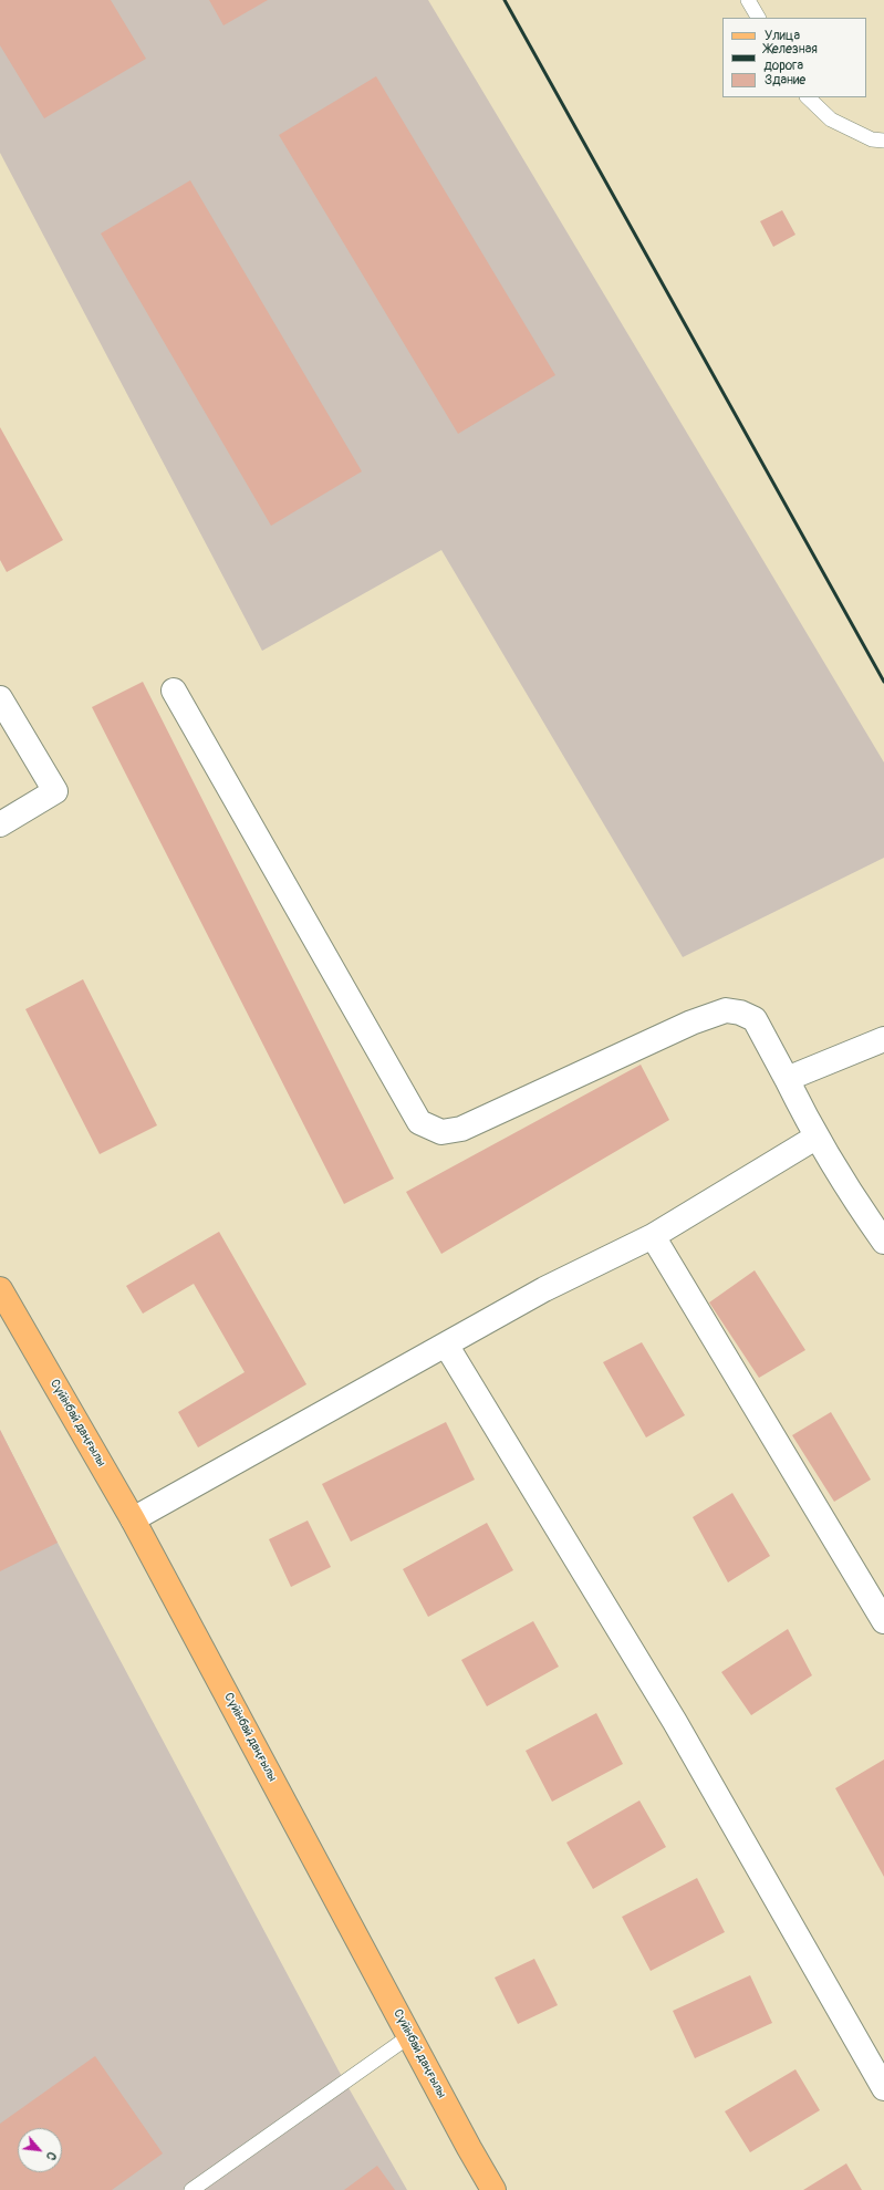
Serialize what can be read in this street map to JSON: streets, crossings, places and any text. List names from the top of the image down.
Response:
{
  "streets": {
    "main road": ["Сүйінбай даңғылы"]
  },
  "legend": ["Улица", "Железная дорога", "Здание"],
  "north": "bottom right"
}
